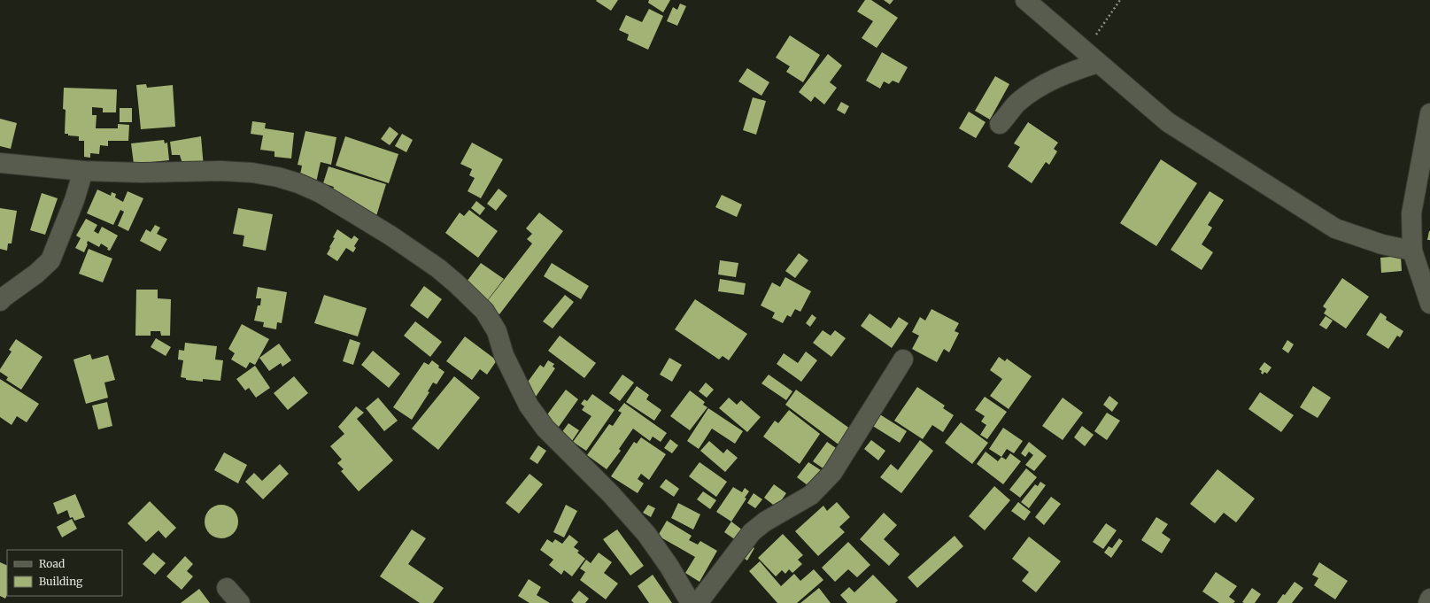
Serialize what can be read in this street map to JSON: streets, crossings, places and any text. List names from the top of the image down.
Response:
{
  "legend": ["Road", "Building"]
}
